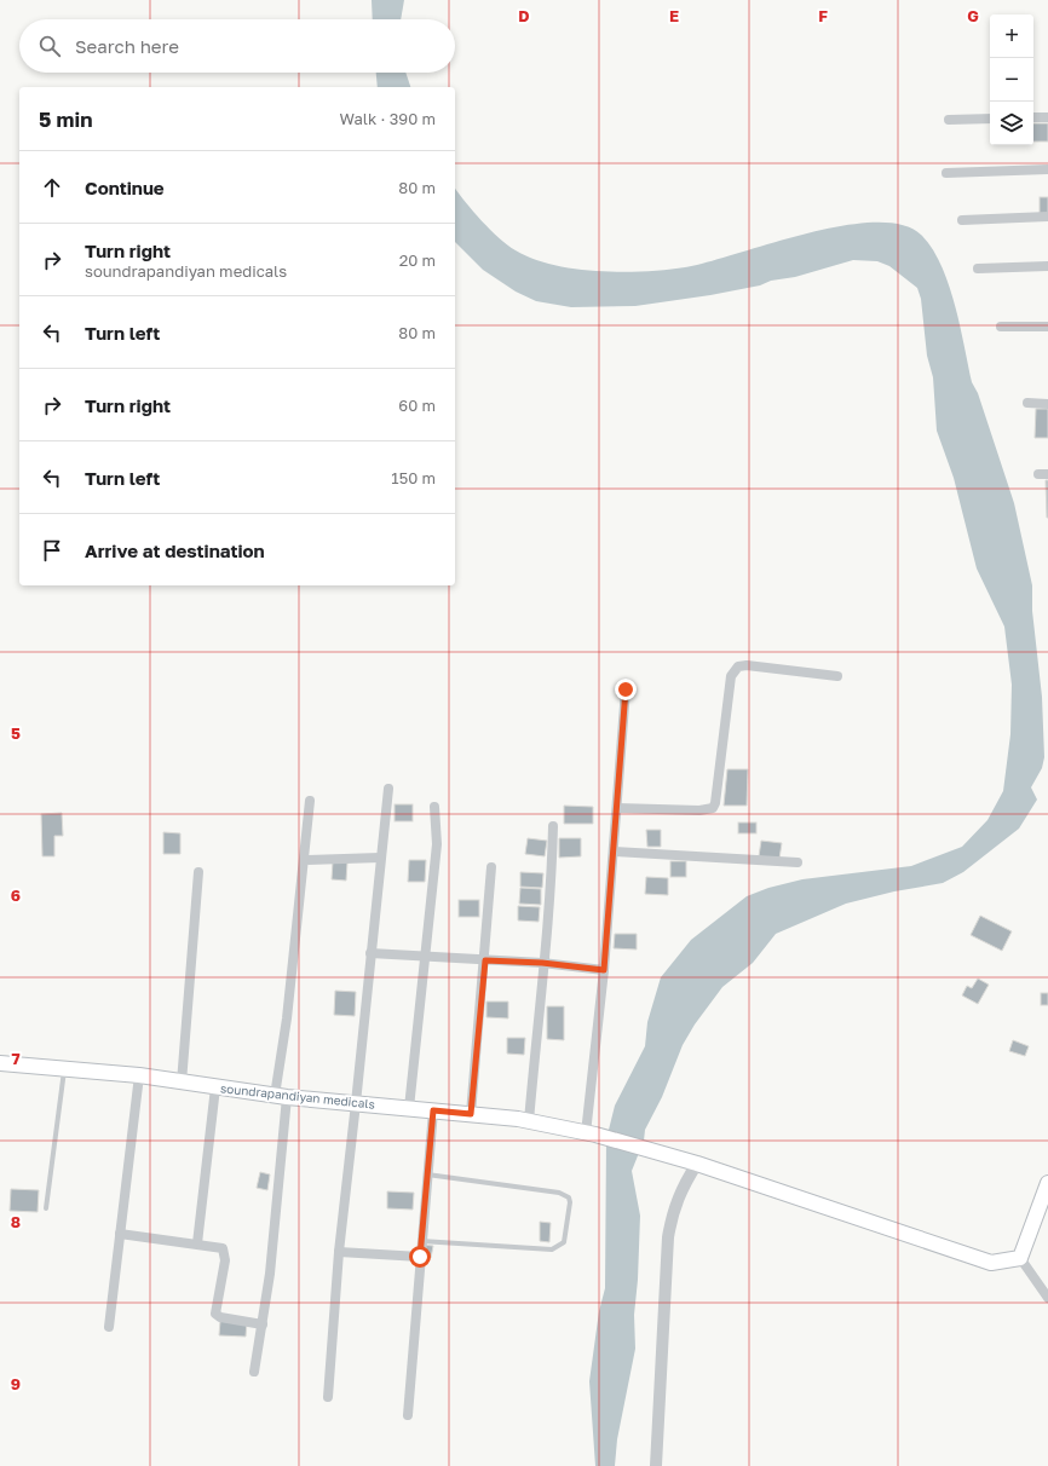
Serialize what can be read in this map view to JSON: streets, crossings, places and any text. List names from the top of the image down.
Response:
{
  "streets": {
    "main road": ["soundrapandiyan medicals"]
  },
  "page": {
    "map_buttons": ["+", "−"],
    "search": "Search here",
    "heading": ["5 min", "Walk · 390 m"],
    "list": [
      ["Continue", "80 m"],
      ["Turn right", "soundrapandiyan medicals", "20 m"],
      ["Turn left", "80 m"],
      ["Turn right", "60 m"],
      ["Turn left", "150 m"],
      "Arrive at destination"
    ]
  },
  "grid": {
    "columns": [
      "D",
      "E",
      "F",
      "G"
    ],
    "rows": [
      "5",
      "6",
      "7",
      "8",
      "9"
    ]
  }
}
